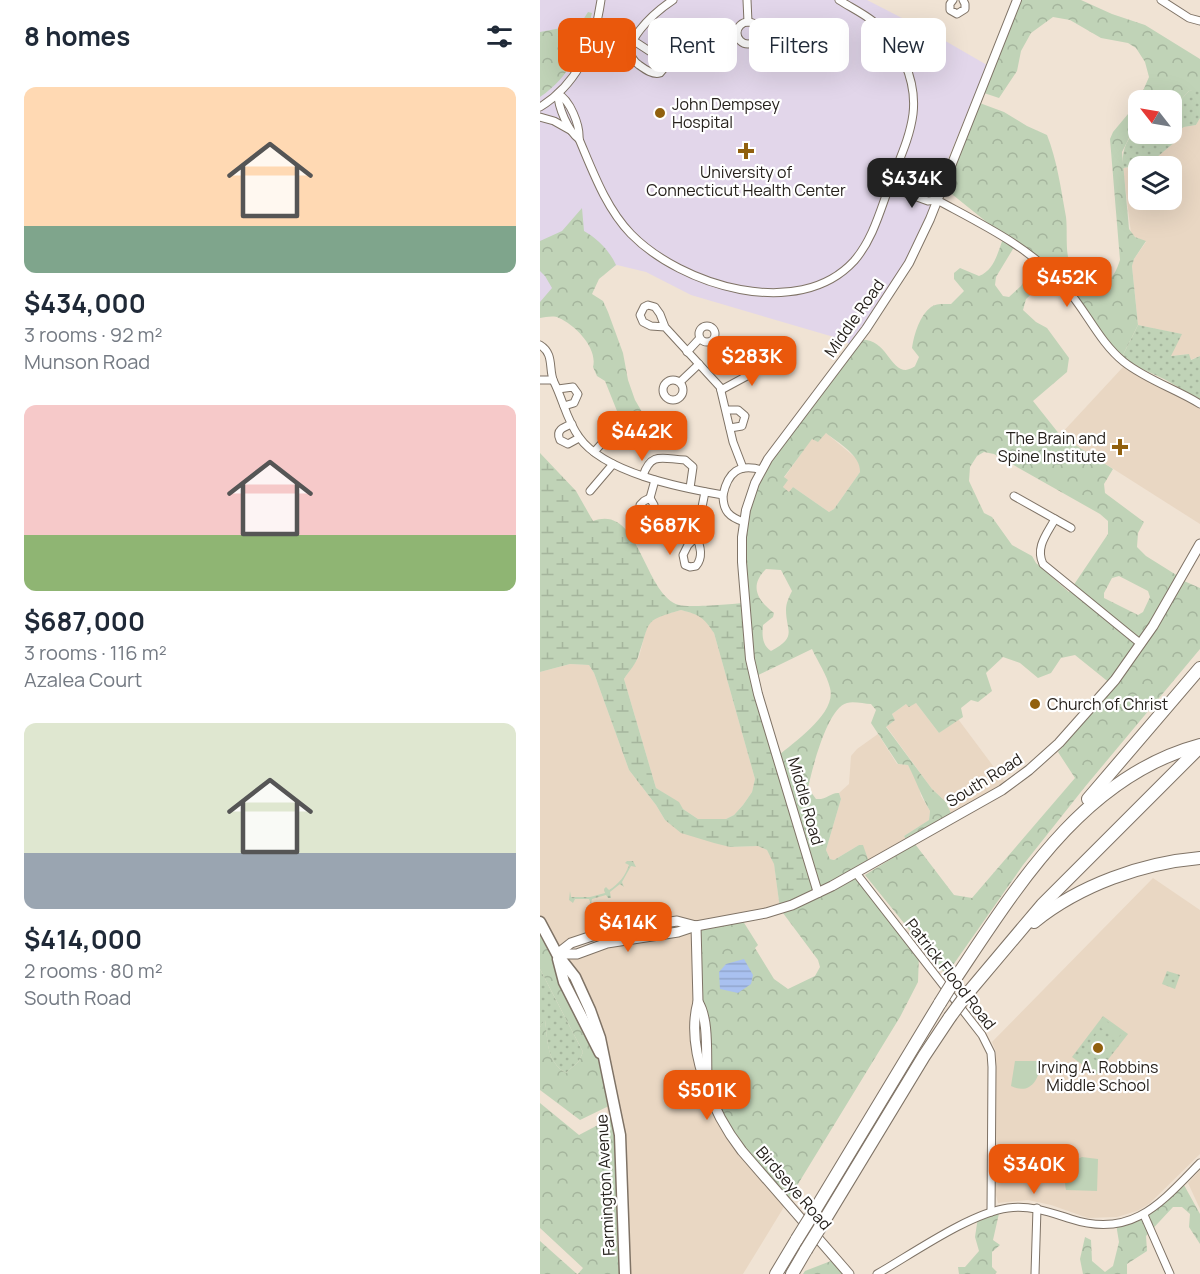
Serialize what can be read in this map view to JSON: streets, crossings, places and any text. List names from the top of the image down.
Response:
{
  "streets": {
    "main road": ["South Road", "Farmington Avenue", "Birdseye Road"],
    "street": ["Middle Road", "Patrick Flood Road"]
  },
  "crossings": [
    ["Middle Road", "South Road"],
    ["South Road", "Patrick Flood Road"],
    ["South Road", "Farmington Avenue"],
    ["South Road", "Birdseye Road"]
  ],
  "places": {
    "other": ["John Dempsey Hospital", "Church of Christ", "Irving A. Robbins Middle School"],
    "health": ["University of Connecticut Health Center", "The Brain and Spine Institute"]
  },
  "north": "top left",
  "page": {
    "heading": "8 homes",
    "chip": [
      "Buy",
      "Rent",
      "Filters",
      "New"
    ],
    "list": [
      {
        "name": "$434,000",
        "note": "3 rooms · 92 m² · Munson Road"
      },
      {
        "name": "$687,000",
        "note": "3 rooms · 116 m² · Azalea Court"
      },
      {
        "name": "$414,000",
        "note": "2 rooms · 80 m² · South Road"
      }
    ],
    "price": [
      "$434K",
      "$452K",
      "$283K",
      "$442K",
      "$687K",
      "$414K",
      "$501K",
      "$340K"
    ]
  }
}
